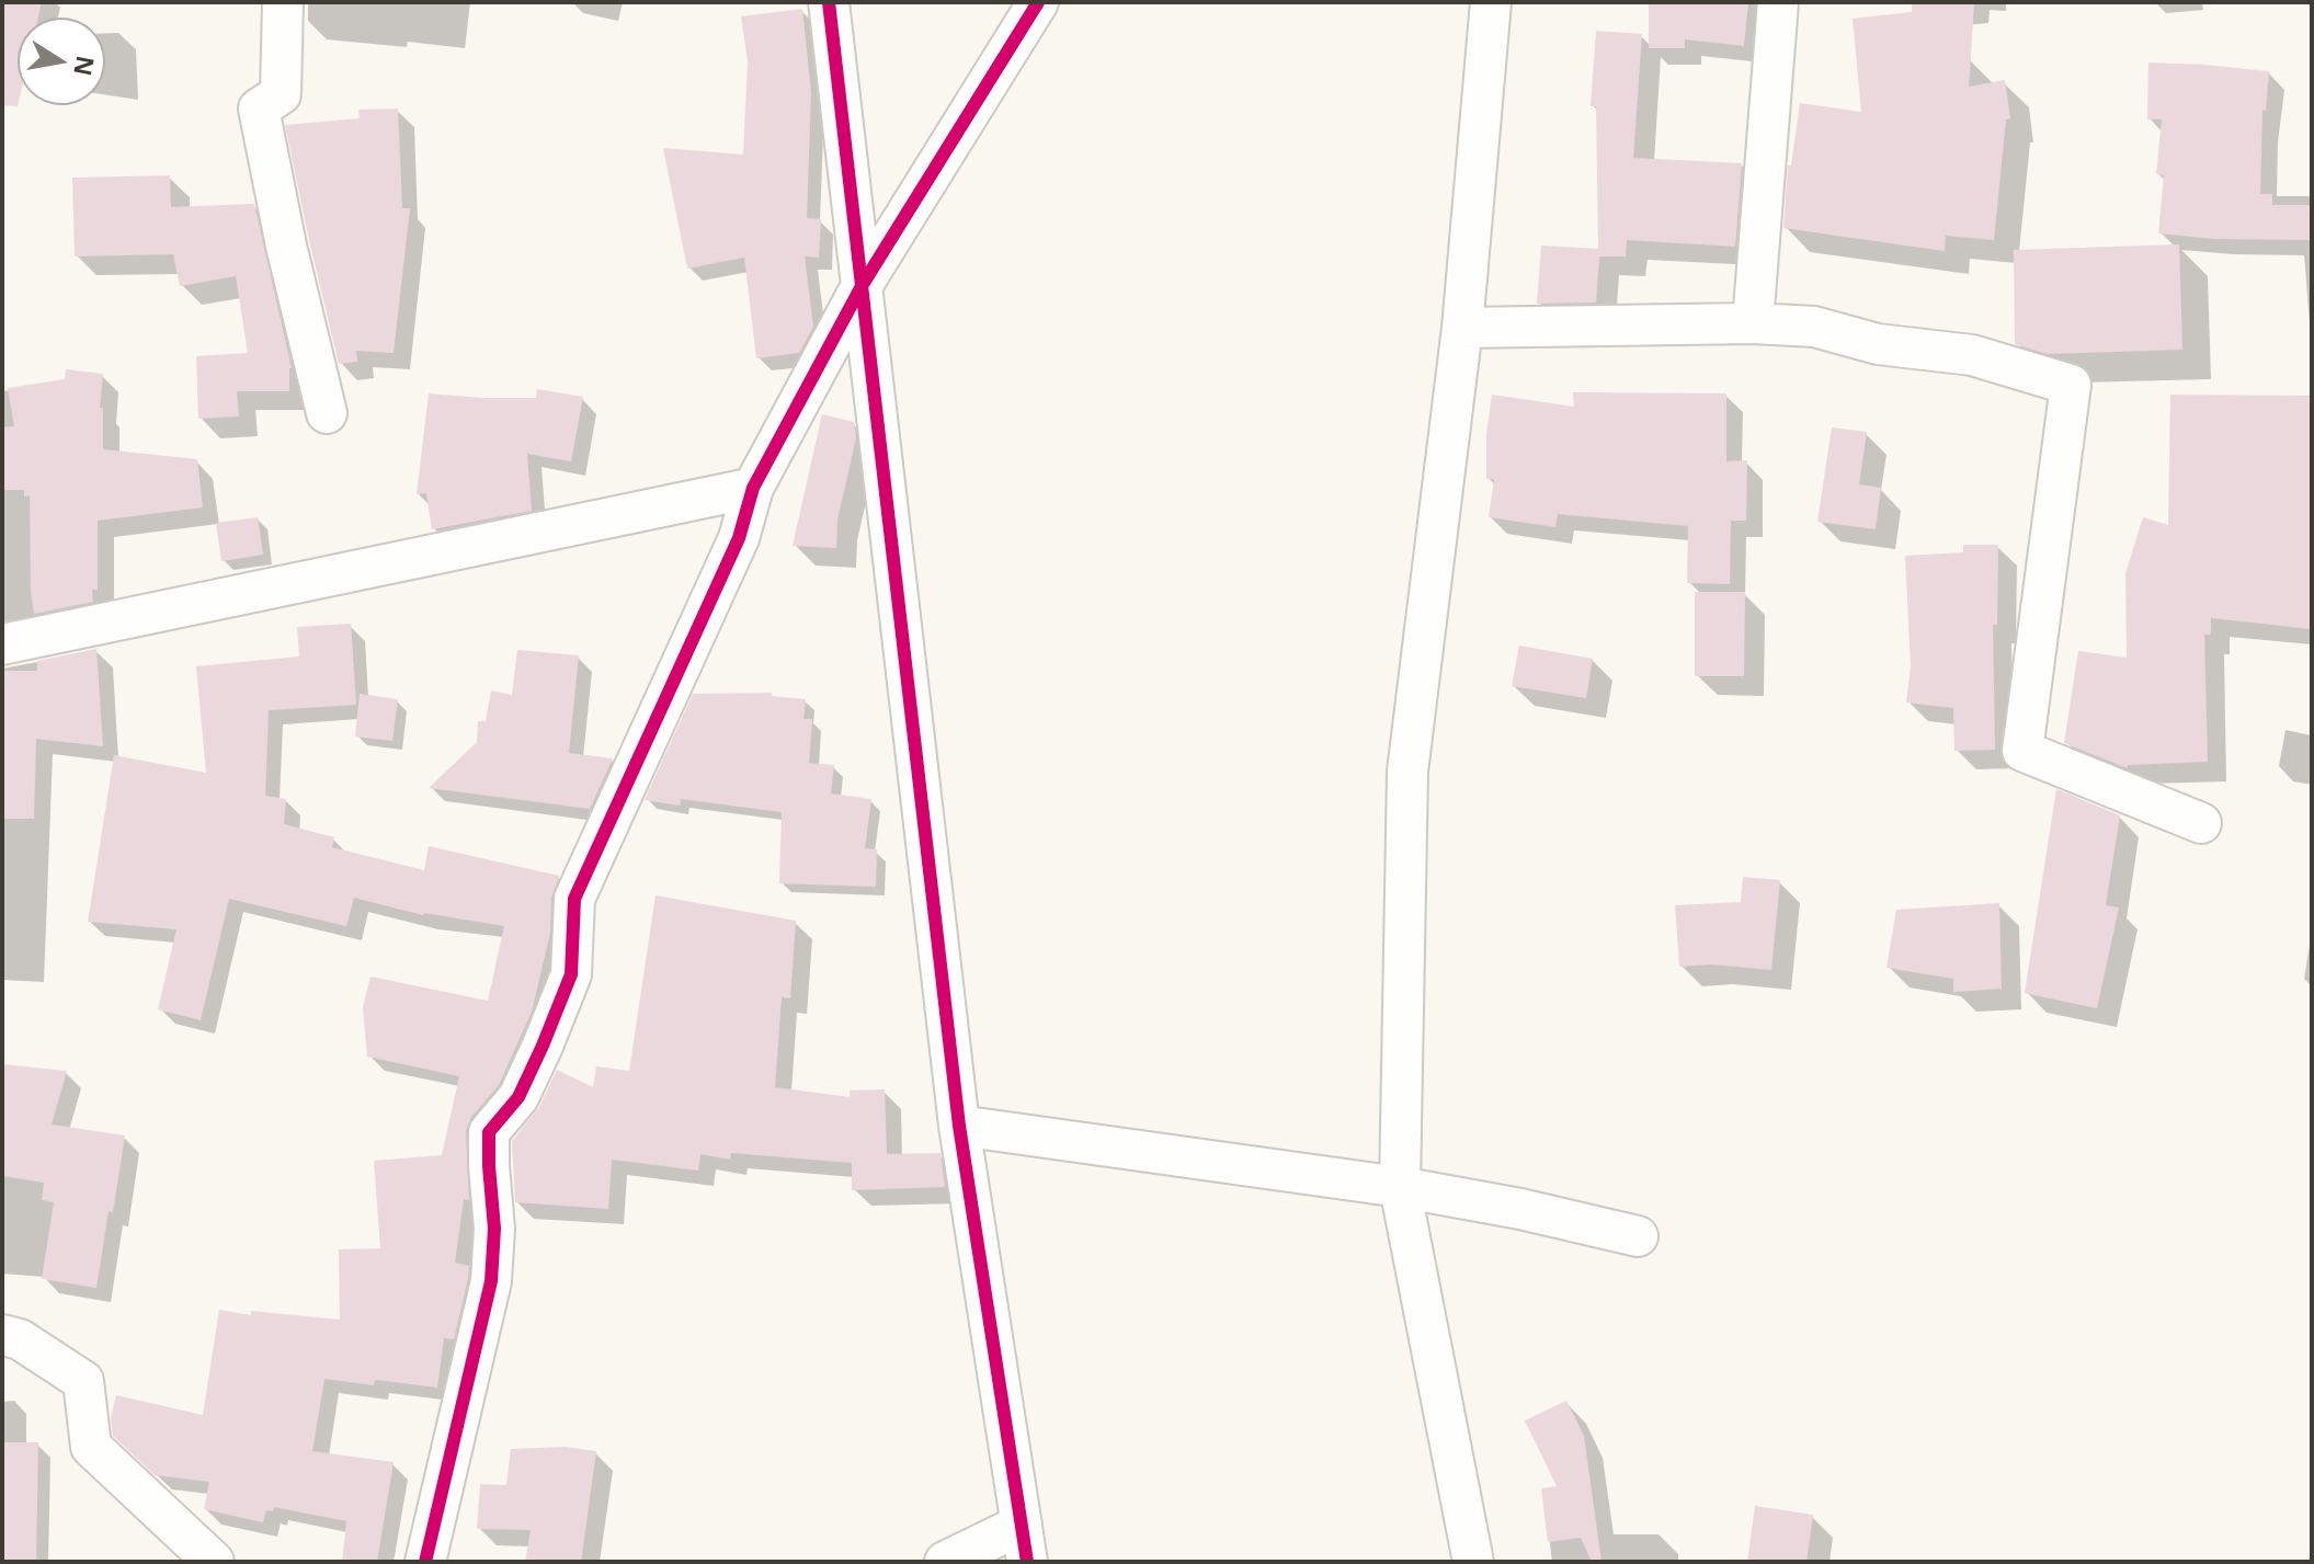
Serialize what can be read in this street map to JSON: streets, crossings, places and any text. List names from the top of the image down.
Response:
{
  "north": "right"
}
